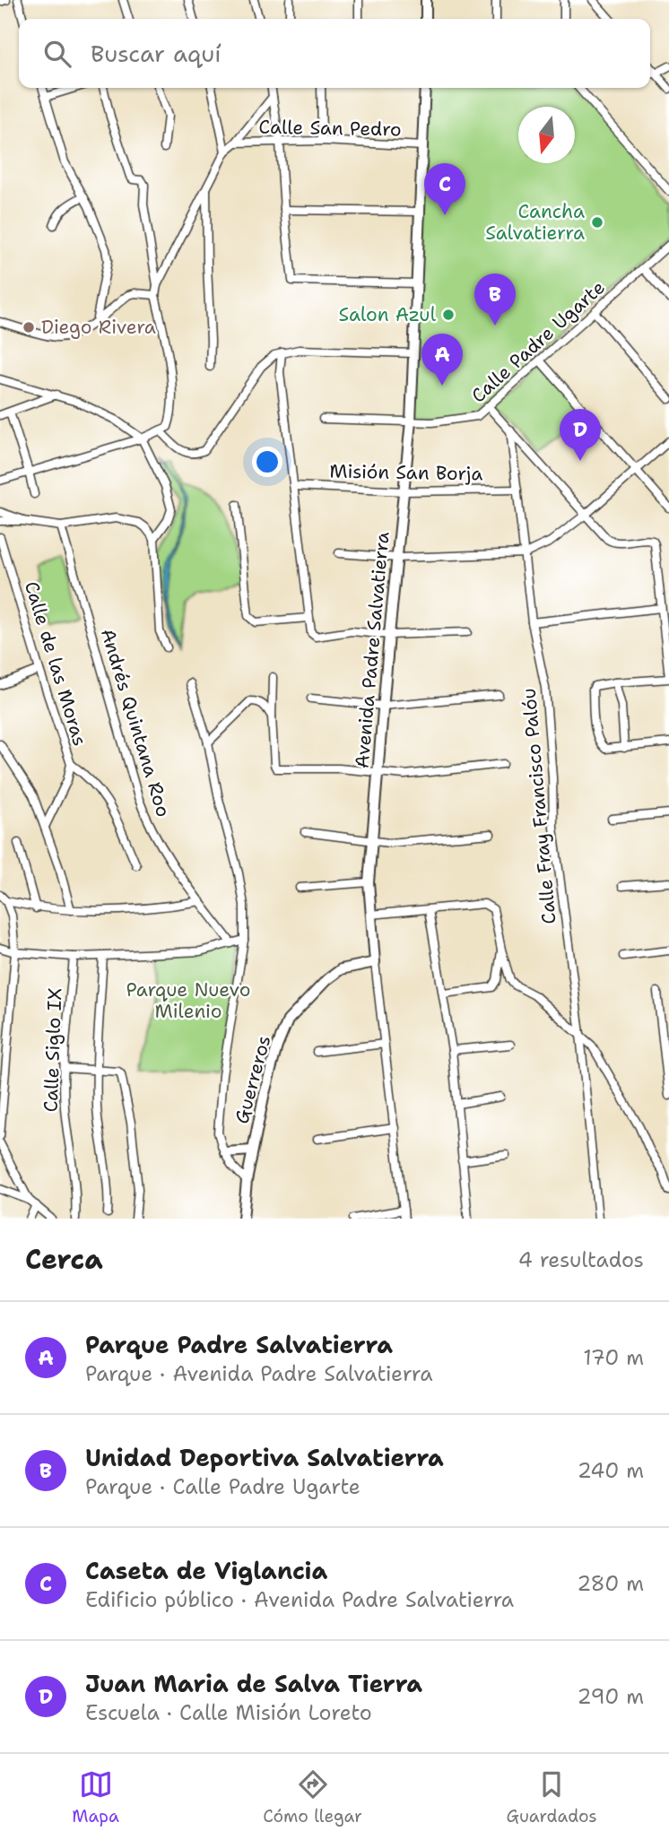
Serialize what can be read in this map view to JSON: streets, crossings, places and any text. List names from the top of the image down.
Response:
{
  "streets": {
    "main road": ["Avenida Padre Salvatierra", "Guerreros"],
    "street": [
      "Calle San Pedro",
      "Calle Padre Ugarte",
      "Misión San Borja",
      "Calle de las Moras",
      "Andrés Quintana Roo",
      "Calle Fray Francisco Palóu",
      "Calle Siglo IX"
    ]
  },
  "crossings": [
    ["Calle San Pedro", "Avenida Padre Salvatierra"],
    ["Calle Padre Ugarte", "Avenida Padre Salvatierra"],
    ["Misión San Borja", "Avenida Padre Salvatierra"],
    ["Misión San Borja", "Calle Fray Francisco Palóu"],
    ["Avenida Padre Salvatierra", "Guerreros"]
  ],
  "parks": ["Parque Nuevo Milenio"],
  "places": ["Cancha Salvatierra", "Salon Azul", "Diego Rivera"],
  "north": "bottom",
  "page": {
    "search": "Buscar aquí",
    "pins": [
      "C",
      "B",
      "A",
      "D"
    ],
    "heading": ["Cerca", "4 resultados"],
    "list": [
      {
        "mark": "A",
        "name": "Parque Padre Salvatierra",
        "note": "Parque · Avenida Padre Salvatierra",
        "value": "170 m"
      },
      {
        "mark": "B",
        "name": "Unidad Deportiva Salvatierra",
        "note": "Parque · Calle Padre Ugarte",
        "value": "240 m"
      },
      {
        "mark": "C",
        "name": "Caseta de Viglancia",
        "note": "Edificio público · Avenida Padre Salvatierra",
        "value": "280 m"
      },
      {
        "mark": "D",
        "name": "Juan Maria de Salva Tierra",
        "note": "Escuela · Calle Misión Loreto",
        "value": "290 m"
      }
    ],
    "nav": ["Mapa", "Cómo llegar", "Guardados"]
  }
}
